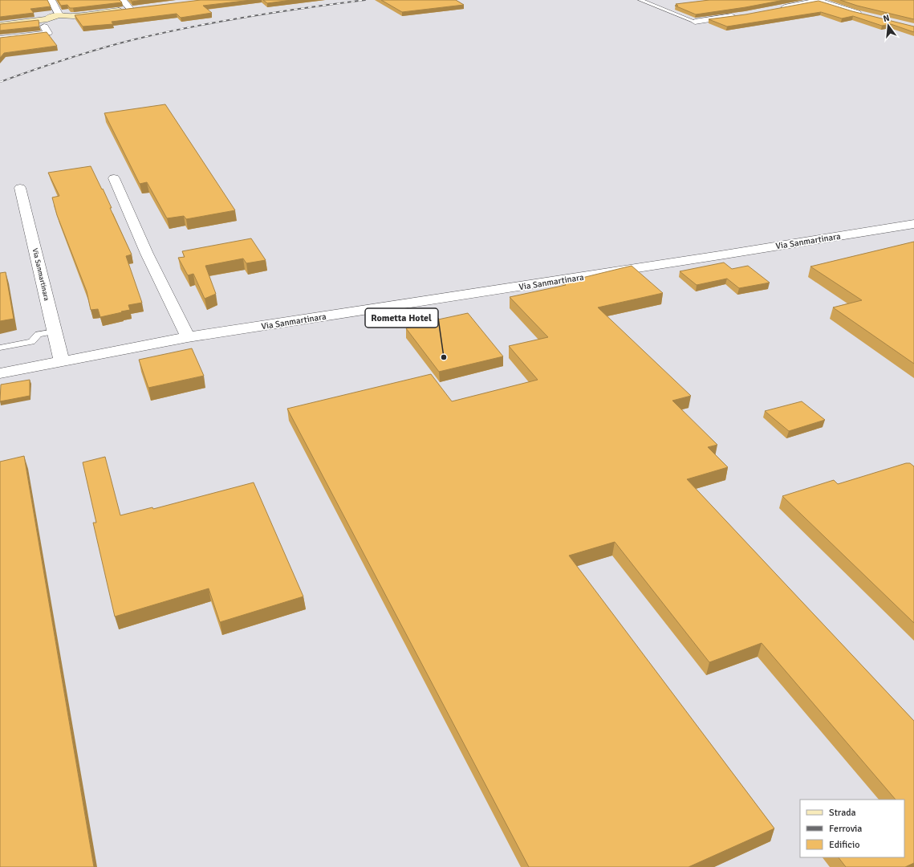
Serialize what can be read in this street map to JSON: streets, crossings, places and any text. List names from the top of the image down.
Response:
{
  "streets": {
    "street": ["Via Sanmartinara"]
  },
  "places": ["Rometta Hotel"],
  "legend": ["Strada", "Ferrovia", "Edificio"],
  "north": "top"
}
